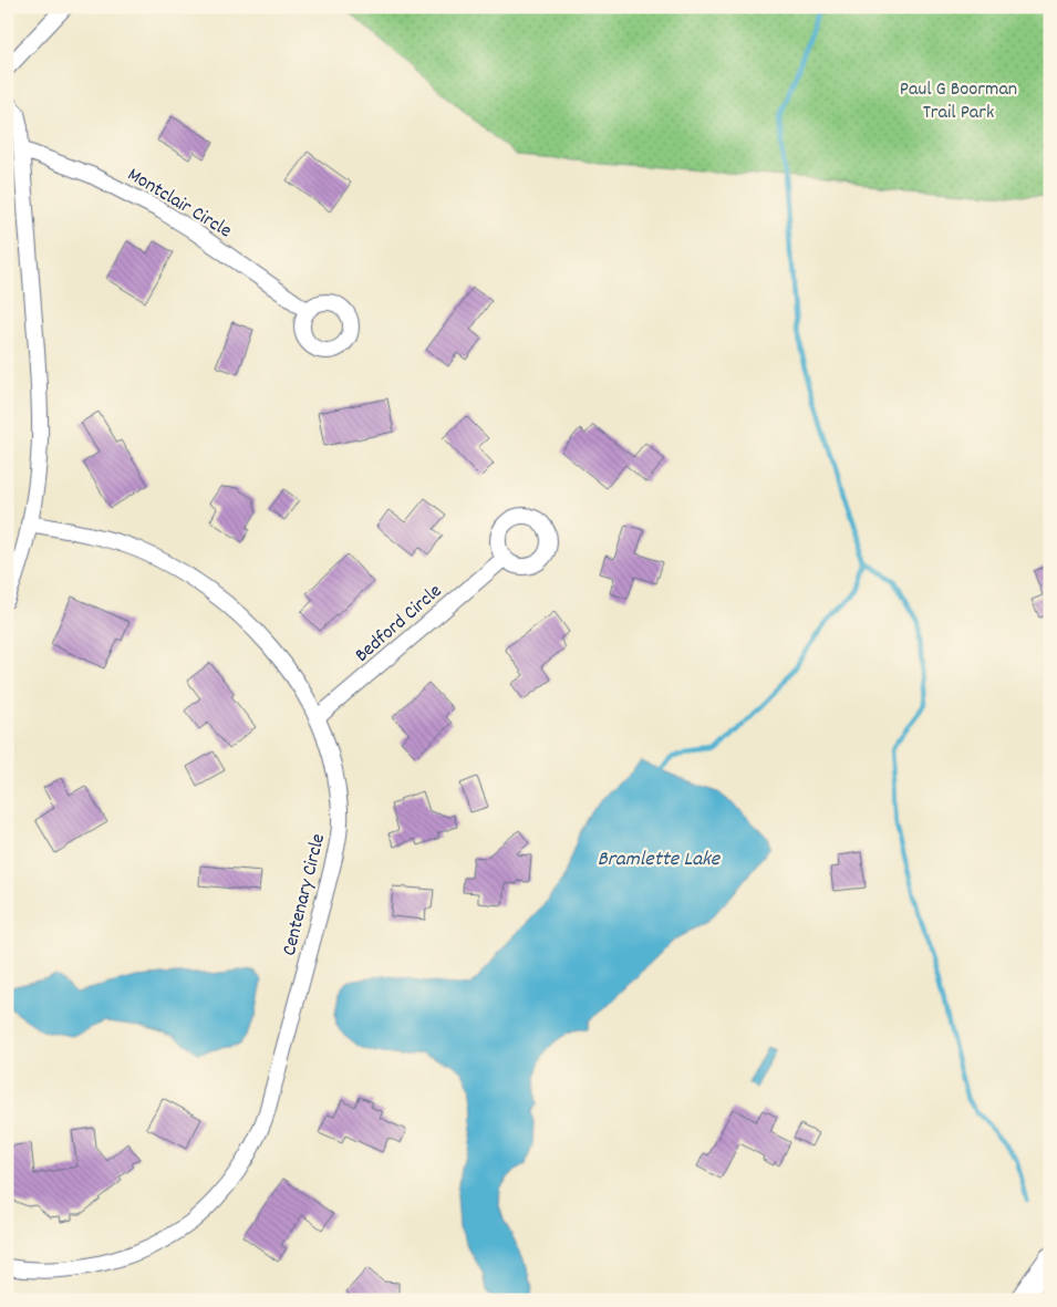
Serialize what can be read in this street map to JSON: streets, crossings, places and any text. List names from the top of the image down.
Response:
{
  "streets": {
    "street": ["Montclair Circle", "Bedford Circle", "Centenary Circle"]
  },
  "crossings": [
    ["Bedford Circle", "Centenary Circle"]
  ],
  "water": ["Bramlette Lake"],
  "parks": ["Paul G Boorman Trail Park"]
}
